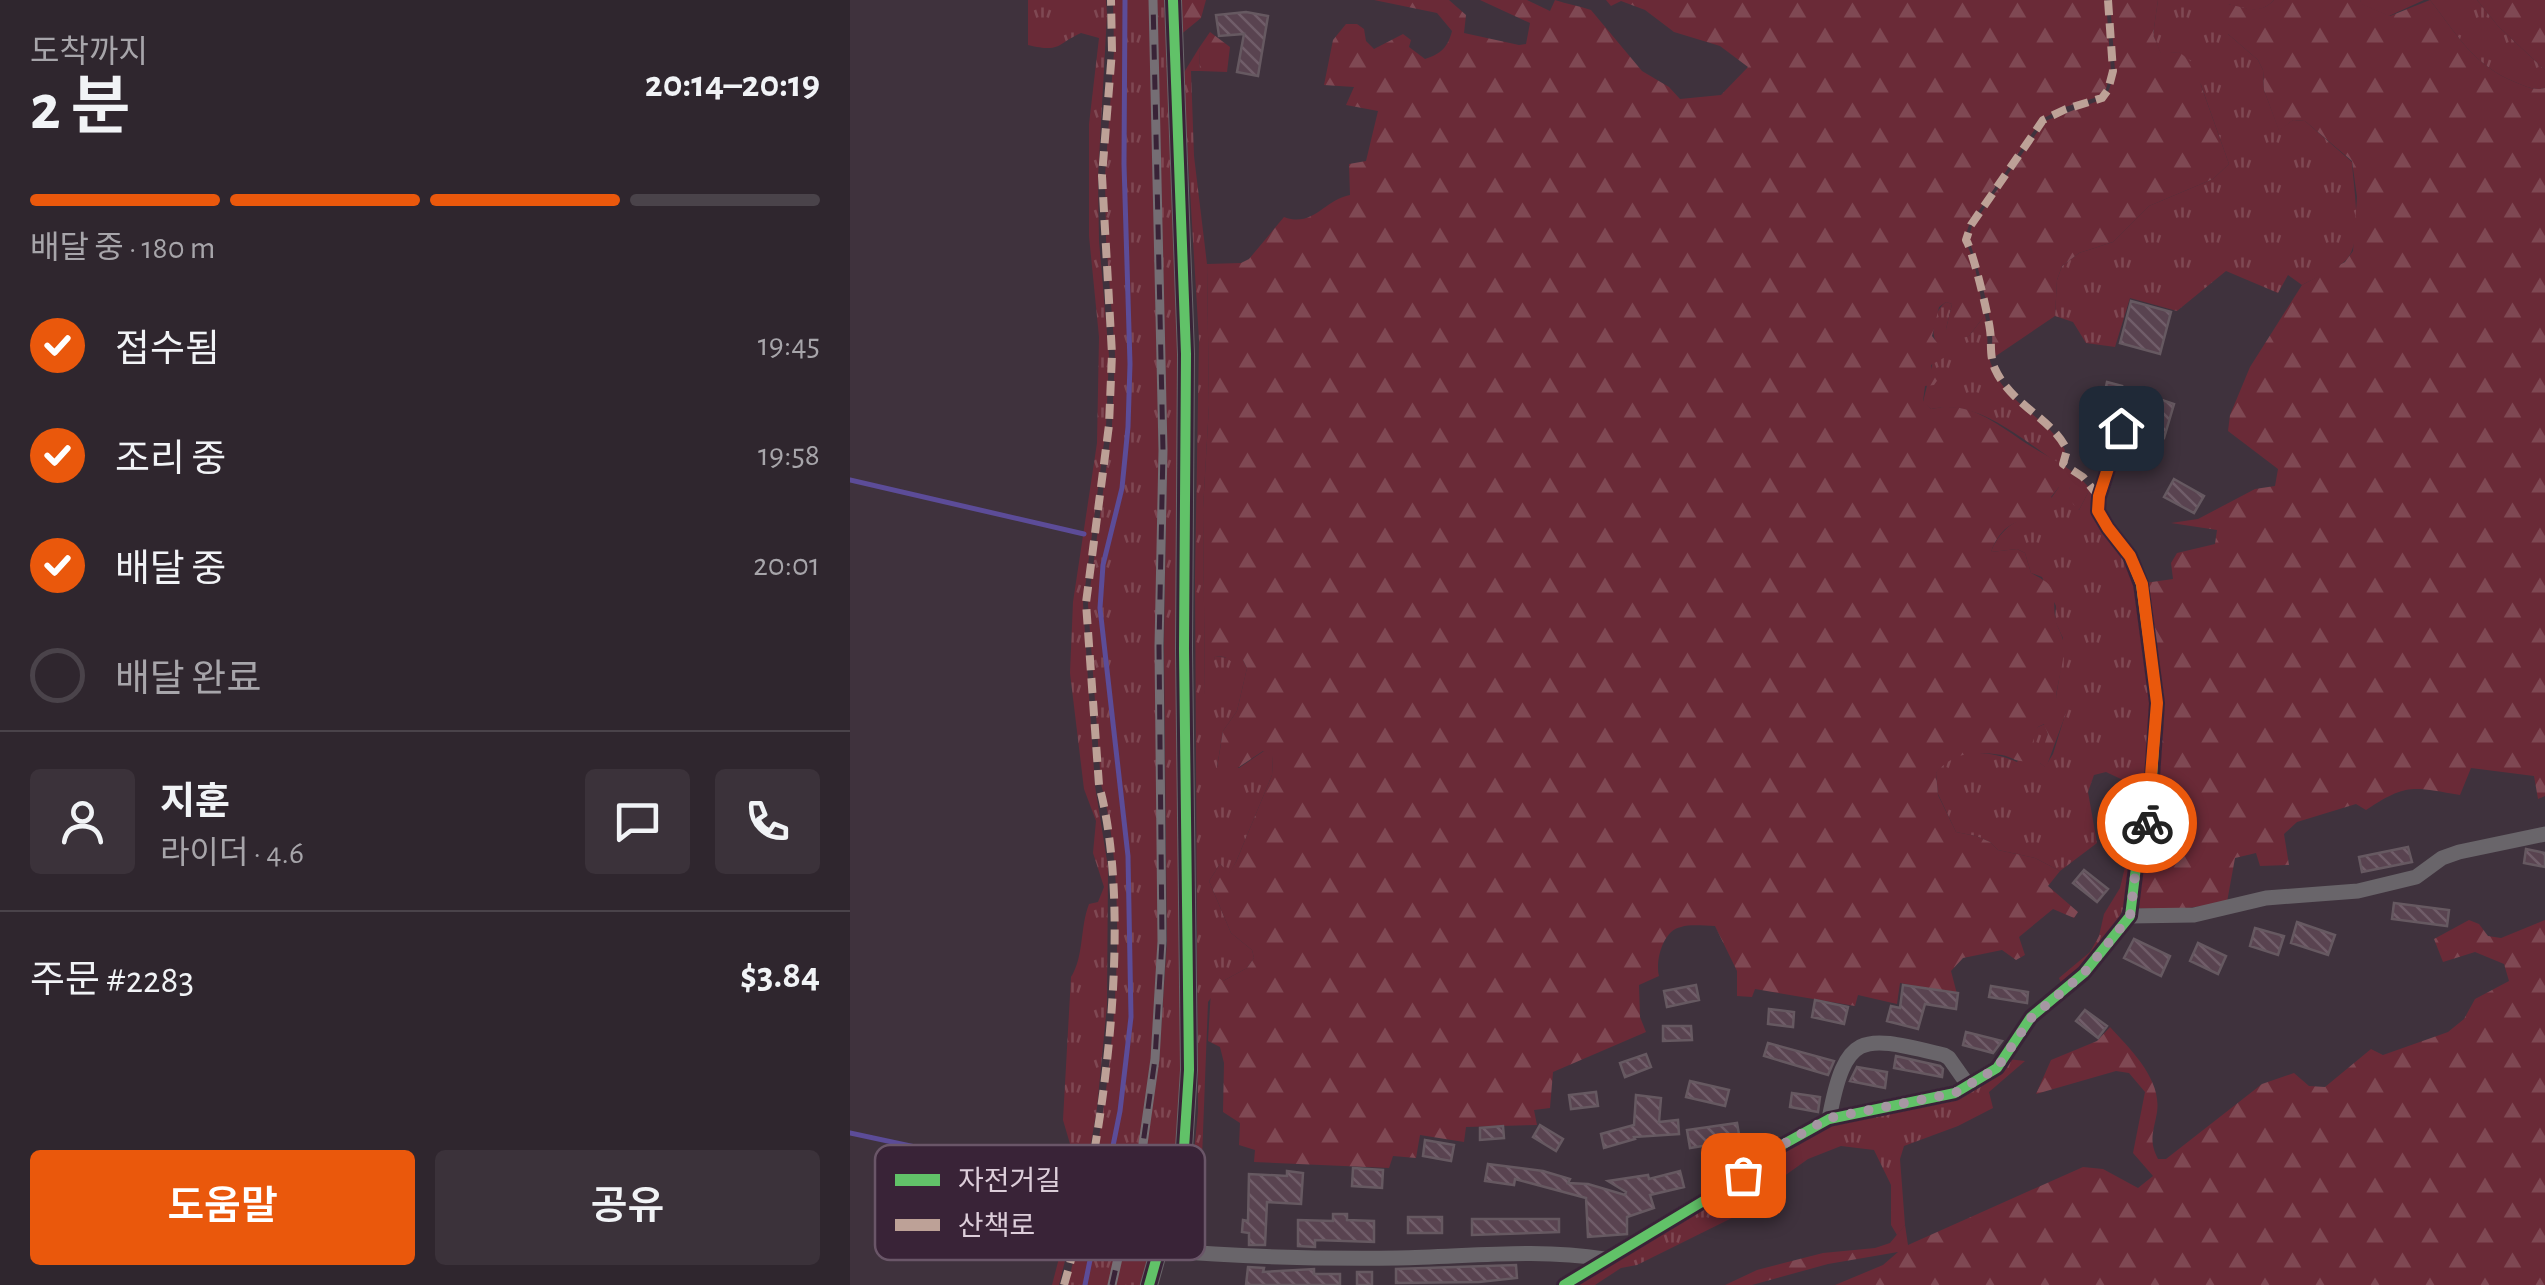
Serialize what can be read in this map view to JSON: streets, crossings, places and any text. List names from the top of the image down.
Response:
{
  "legend": ["자전거길", "산책로"],
  "page": {
    "heading": ["2 분", "도착까지", "20:14–20:19"],
    "panel": [
      "지훈",
      "라이더 · 4.6",
      "주문 #2283",
      "$3.84"
    ],
    "bar": "배달 중 · 180 m",
    "list": [
      ["접수됨", "19:45"],
      ["조리 중", "19:58"],
      ["배달 중", "20:01"],
      "배달 완료"
    ],
    "buttons": ["도움말", "공유"]
  }
}
